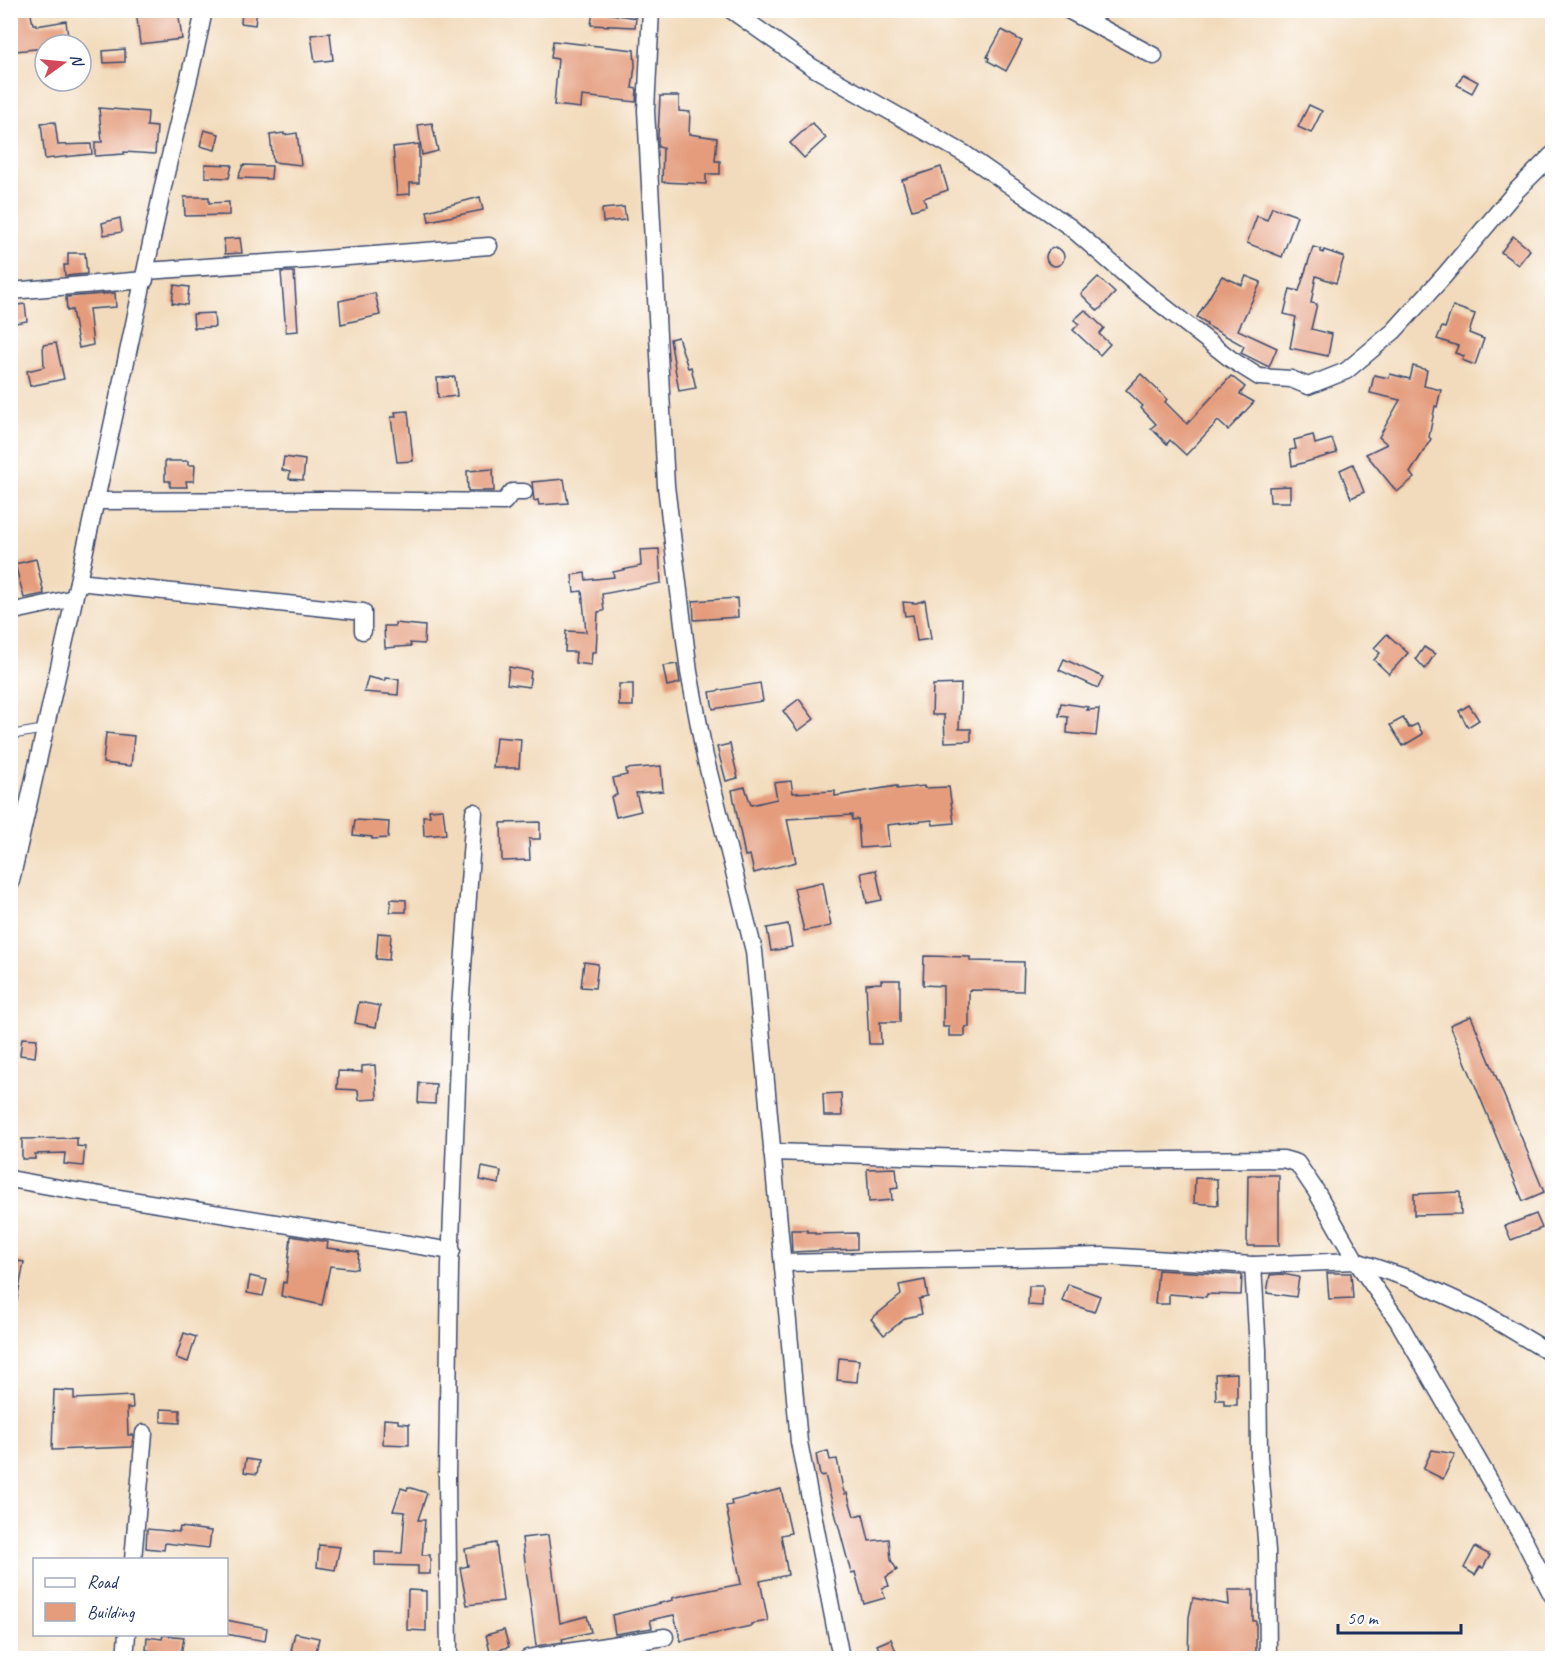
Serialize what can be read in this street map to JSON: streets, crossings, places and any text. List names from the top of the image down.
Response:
{
  "legend": ["Road", "Building"],
  "scale_bar": "50 m",
  "north": "right"
}
